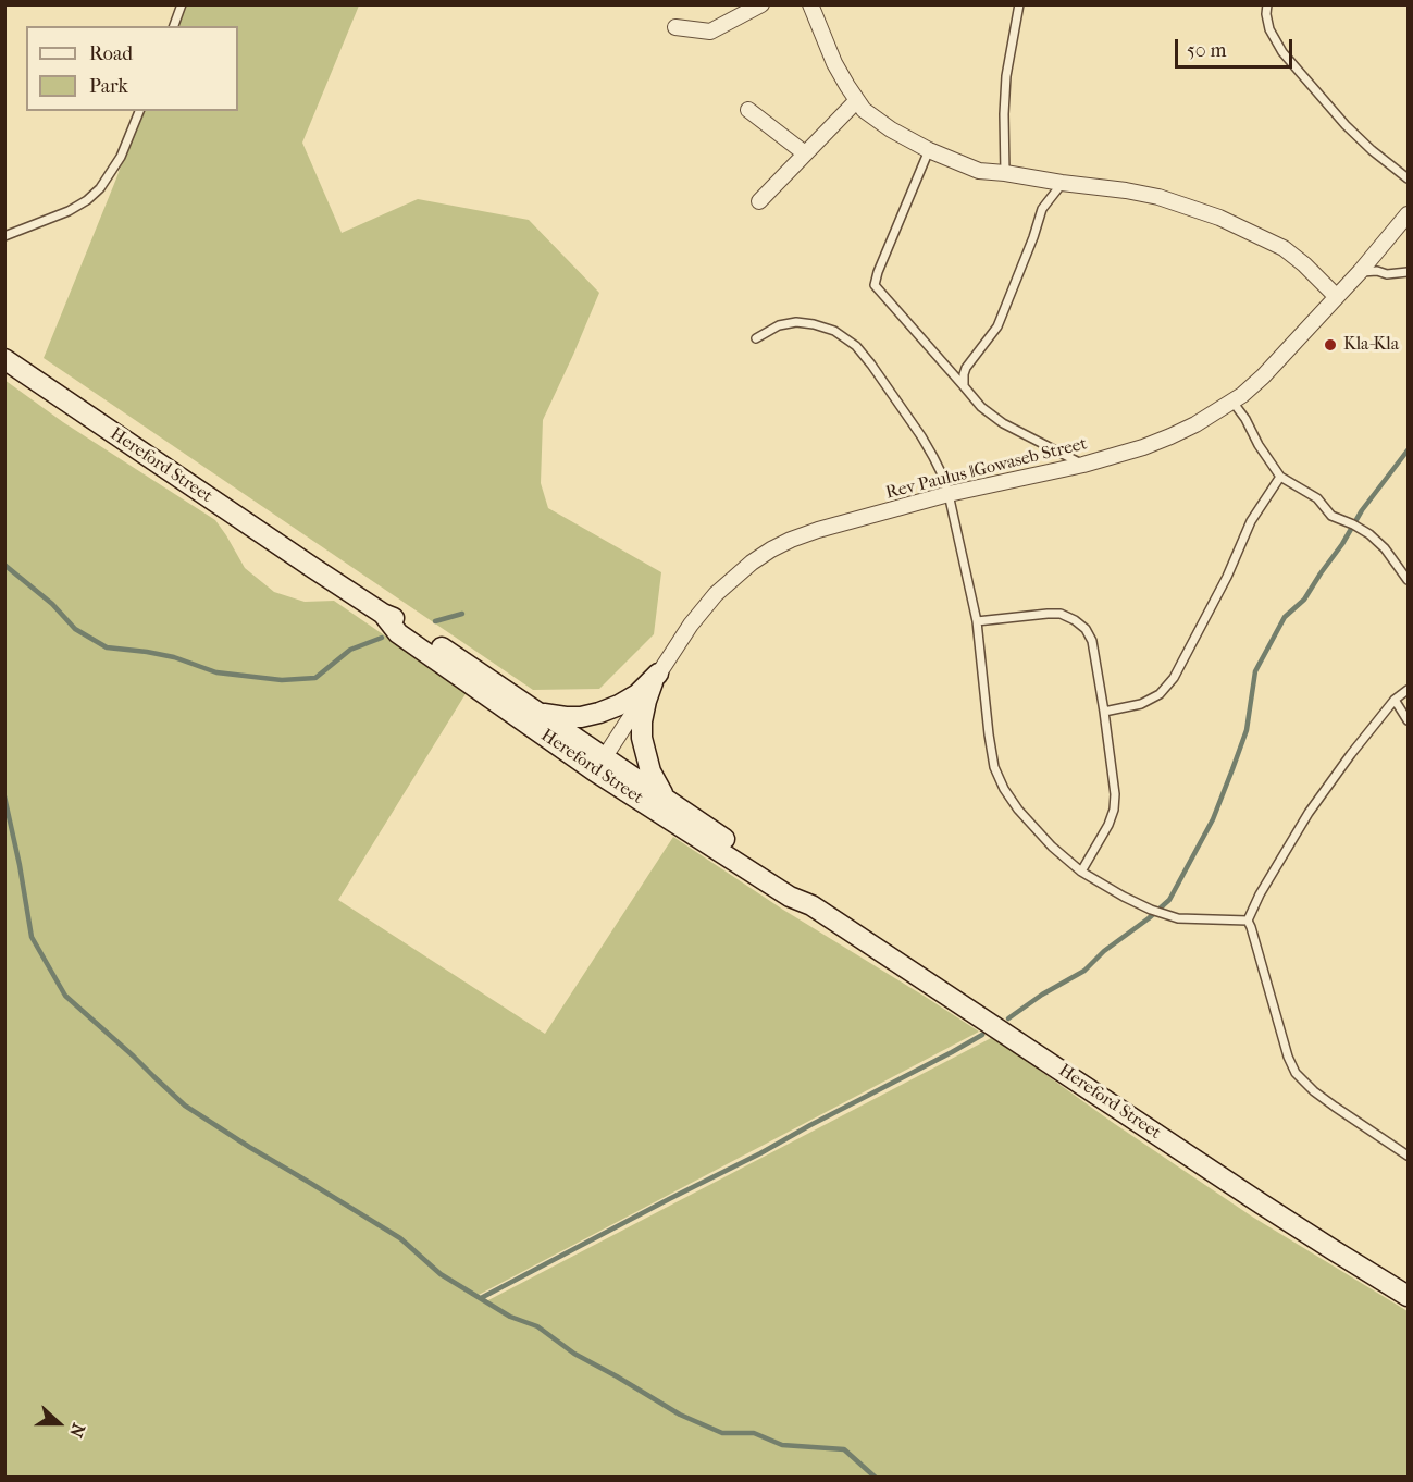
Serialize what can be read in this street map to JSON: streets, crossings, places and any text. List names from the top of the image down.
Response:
{
  "streets": {
    "main road": ["Hereford Street"],
    "street": ["Rev Paulus ǁGowaseb Street"]
  },
  "crossings": [
    ["Hereford Street", "Rev Paulus ǁGowaseb Street"]
  ],
  "places": ["Kla-Kla"],
  "legend": ["Road", "Park"],
  "scale_bar": "50 m",
  "north": "right"
}
